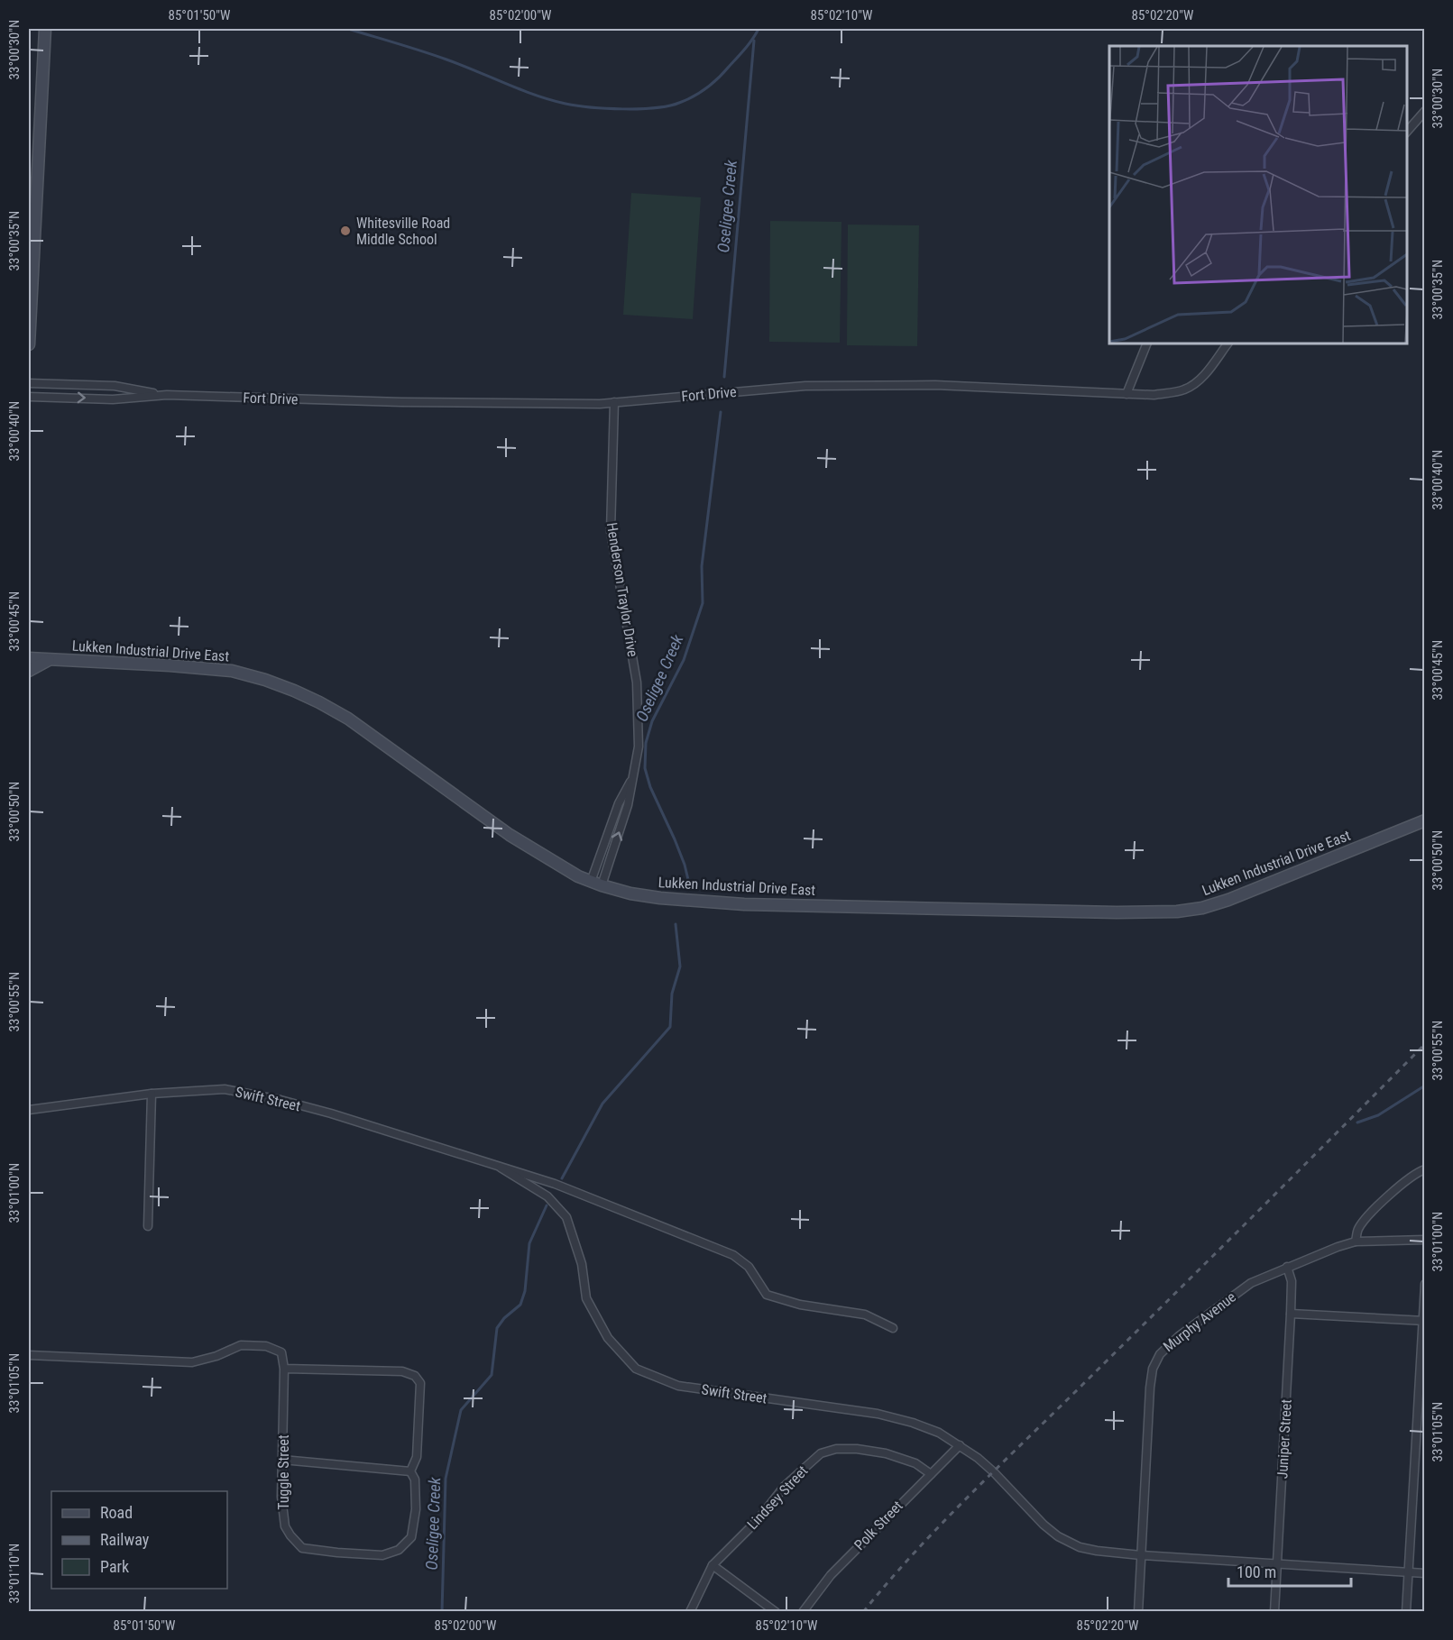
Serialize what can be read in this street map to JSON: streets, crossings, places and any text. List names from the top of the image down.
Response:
{
  "streets": {
    "main road": ["Lukken Industrial Drive East"],
    "street": [
      "Fort Drive",
      "Henderson Traylor Drive",
      "Swift Street",
      "Murphy Avenue",
      "Juniper Street",
      "Tuggle Street",
      "Lindsey Street",
      "Polk Street"
    ]
  },
  "crossings": [
    ["Fort Drive", "Henderson Traylor Drive"],
    ["Henderson Traylor Drive", "Lukken Industrial Drive East"],
    ["Swift Street", "Murphy Avenue"],
    ["Swift Street", "Juniper Street"],
    ["Swift Street", "Polk Street"],
    ["Murphy Avenue", "Juniper Street"],
    ["Lindsey Street", "Polk Street"]
  ],
  "water": ["Oseligee Creek"],
  "places": ["Whitesville Road Middle School"],
  "legend": ["Road", "Railway", "Park"],
  "scale_bar": "100 m",
  "coordinates": [
    "85°01'50\"W",
    "85°02'00\"W",
    "85°02'10\"W",
    "85°02'20\"W",
    "33°00'30\"N",
    "33°00'35\"N",
    "33°00'40\"N",
    "33°00'45\"N",
    "33°00'50\"N",
    "33°00'55\"N",
    "33°01'00\"N",
    "33°01'05\"N",
    "33°01'10\"N"
  ]
}
